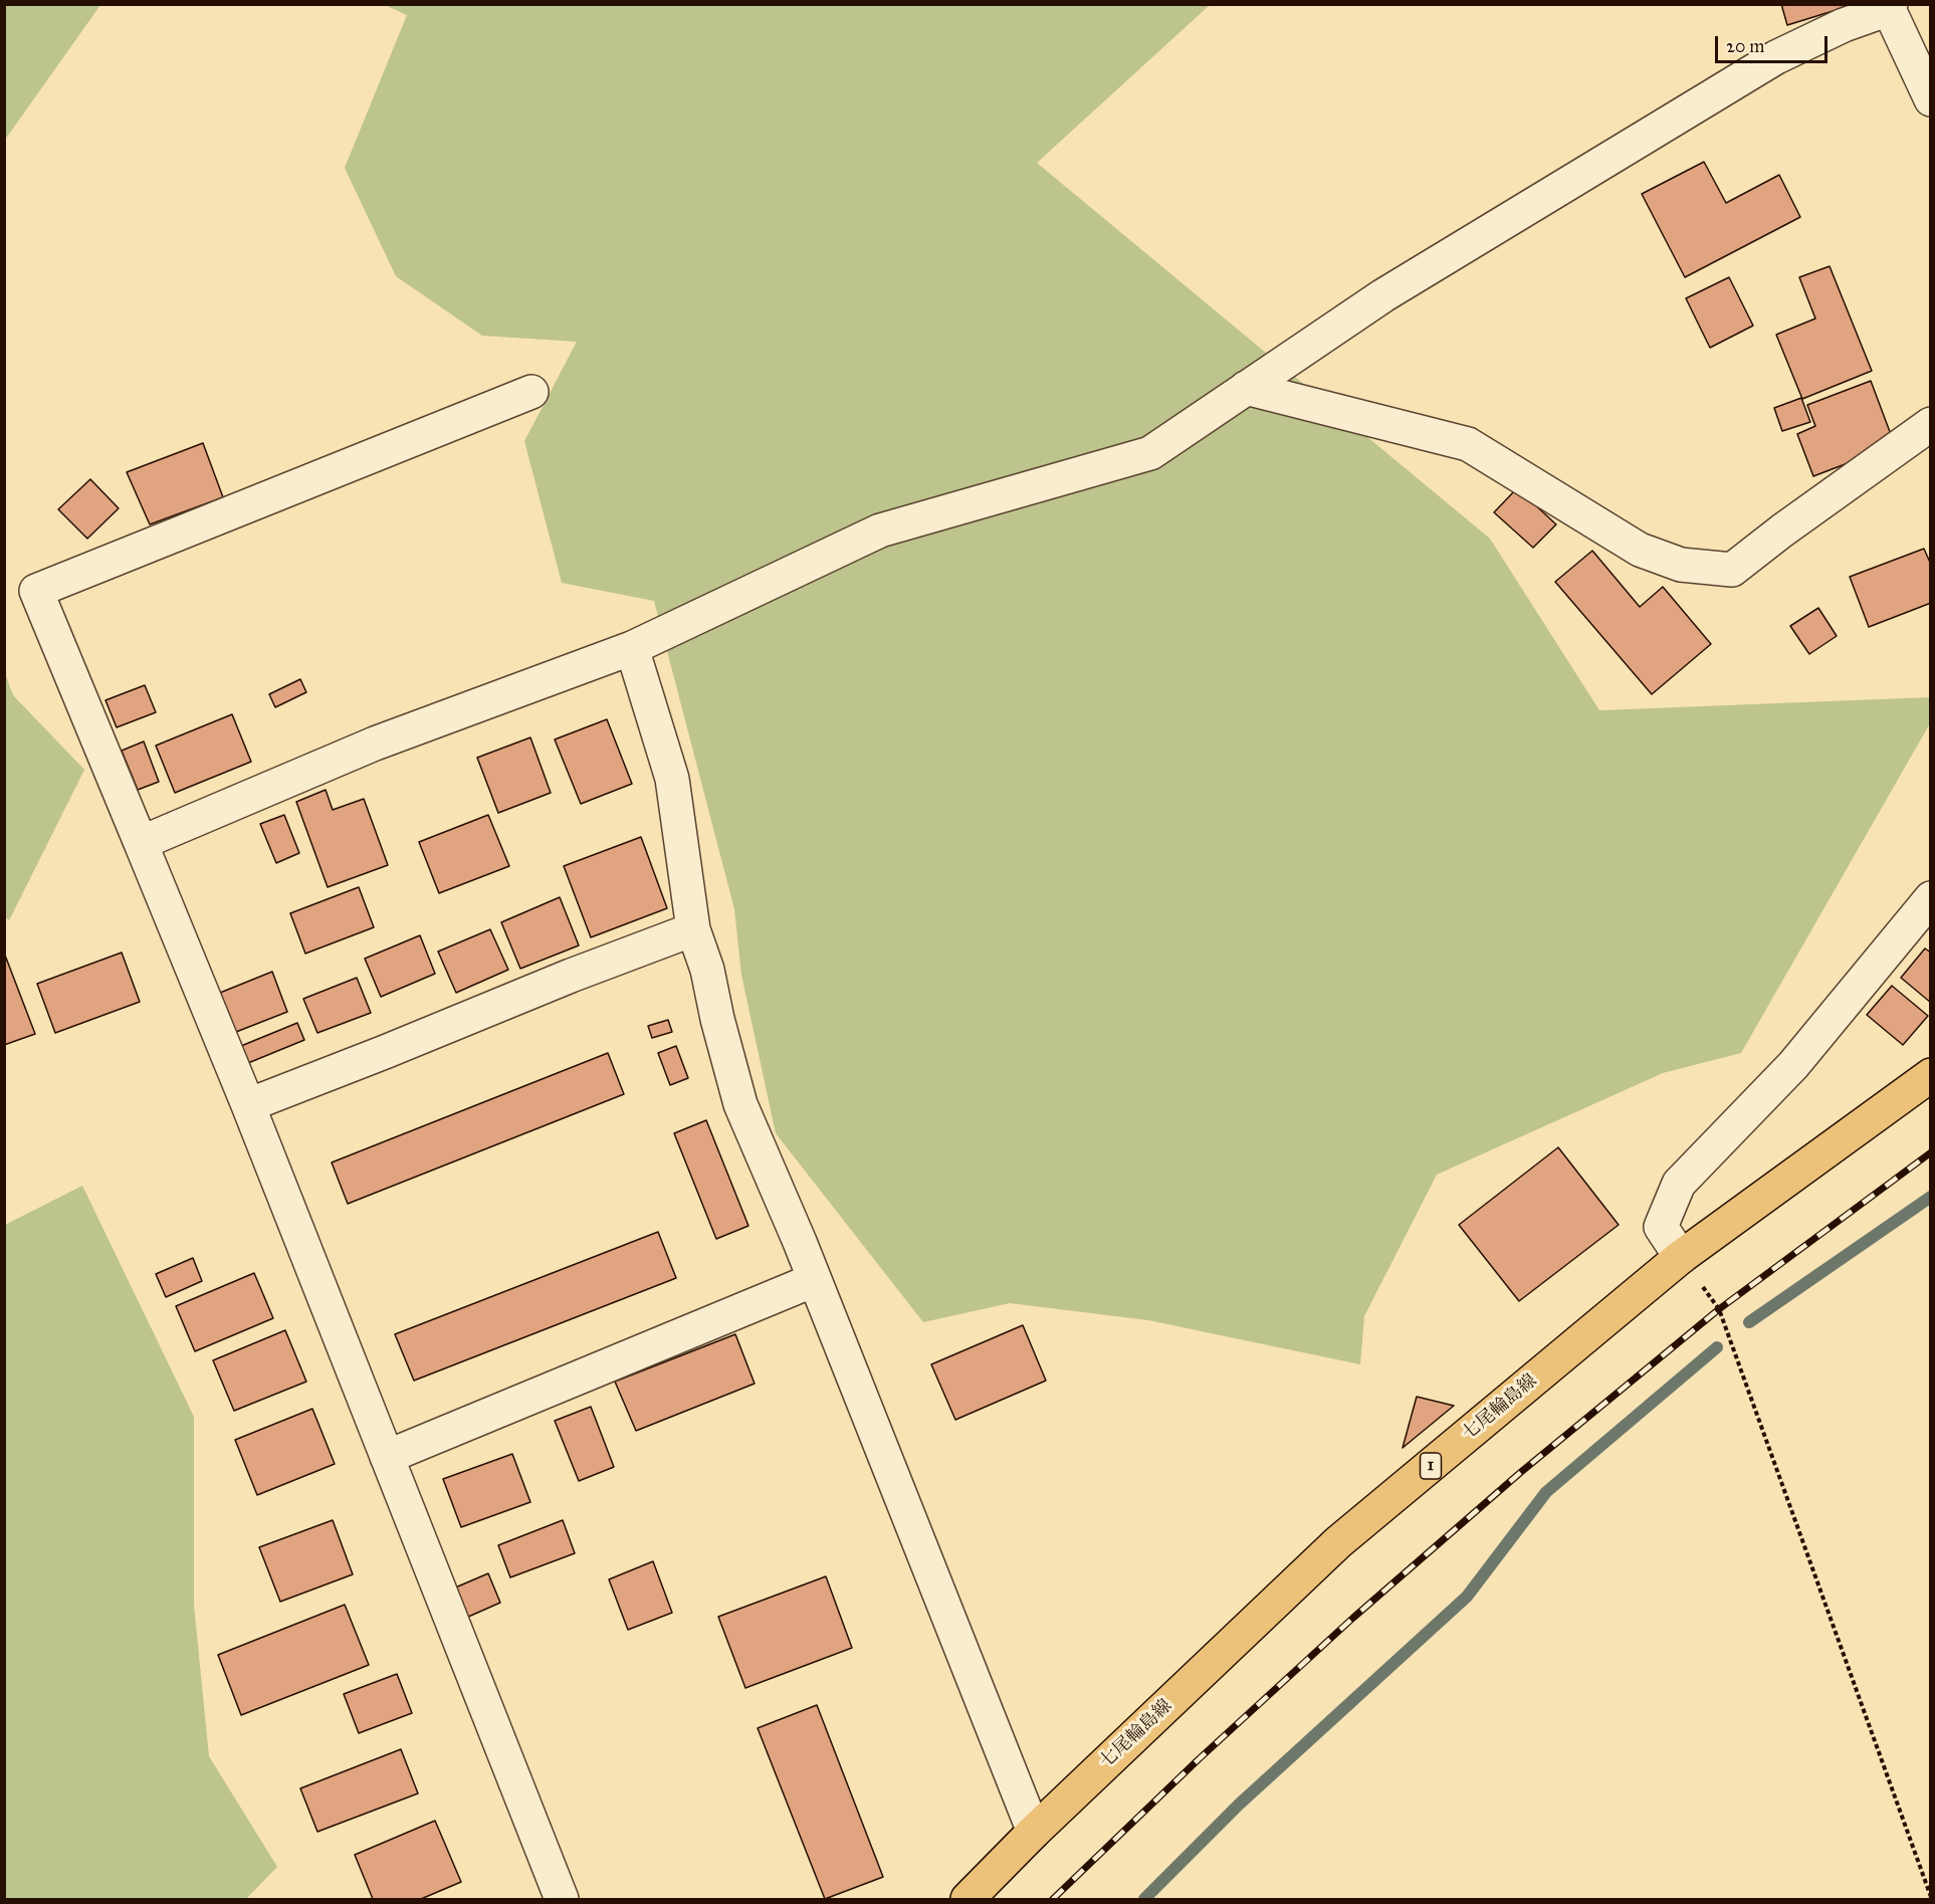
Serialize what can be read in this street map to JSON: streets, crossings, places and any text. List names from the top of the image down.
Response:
{
  "streets": {
    "main road": ["七尾輪島線", "1"]
  },
  "scale_bar": "20 m"
}
